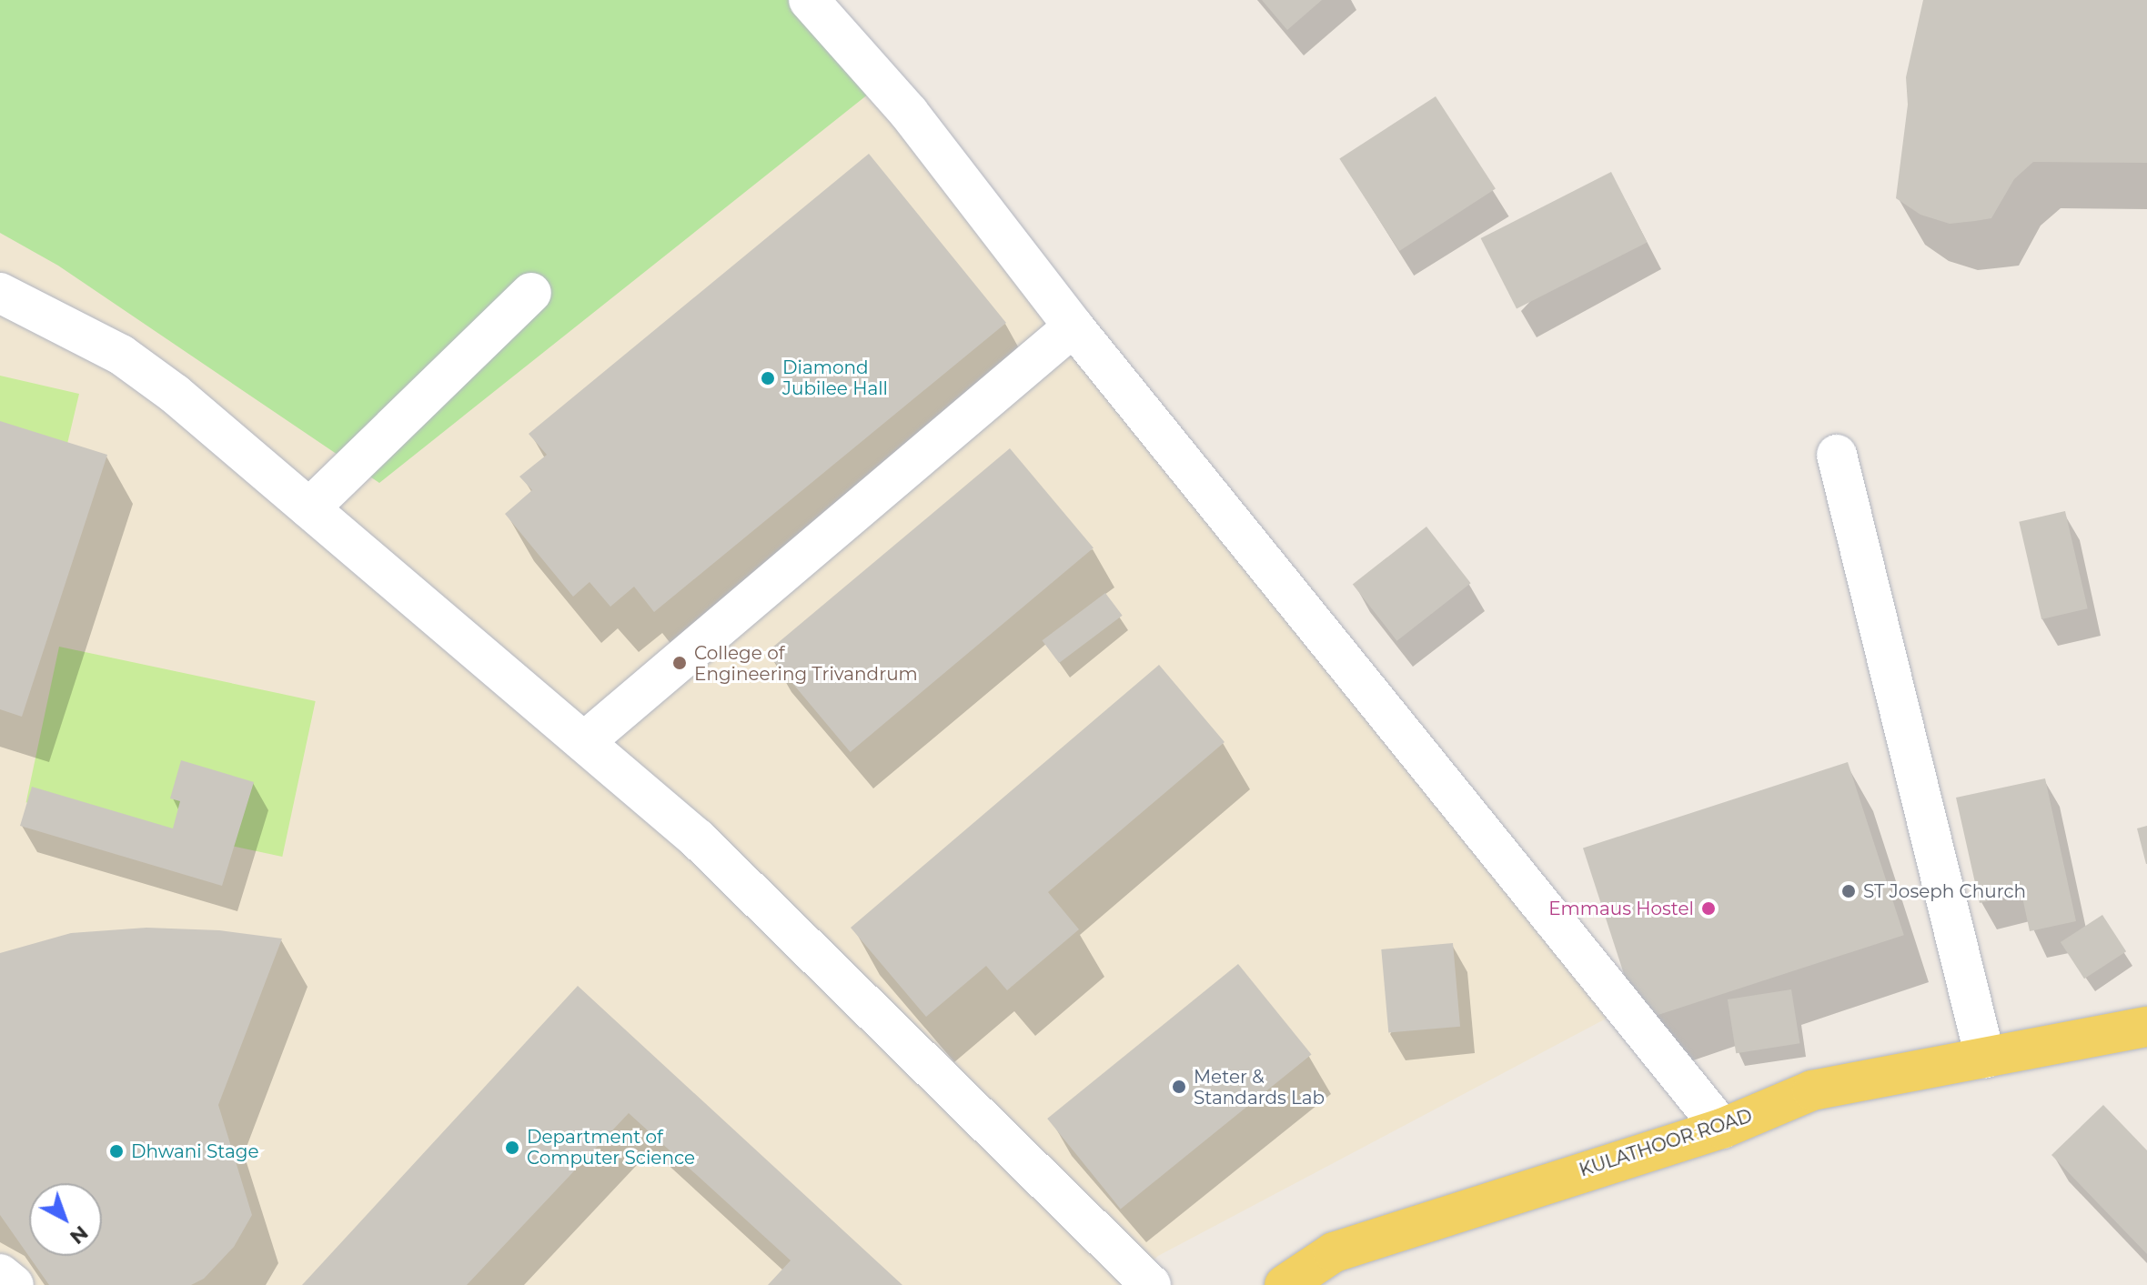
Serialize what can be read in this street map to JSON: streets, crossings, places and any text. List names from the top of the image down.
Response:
{
  "streets": {
    "main road": ["KULATHOOR ROAD"]
  },
  "places": [
    "Diamond Jubilee Hall",
    "College of Engineering Trivandrum",
    "ST Joseph Church",
    "Emmaus Hostel",
    "Meter & Standards Lab",
    "Department of Computer Science",
    "Dhwani Stage"
  ],
  "north": "bottom right"
}
